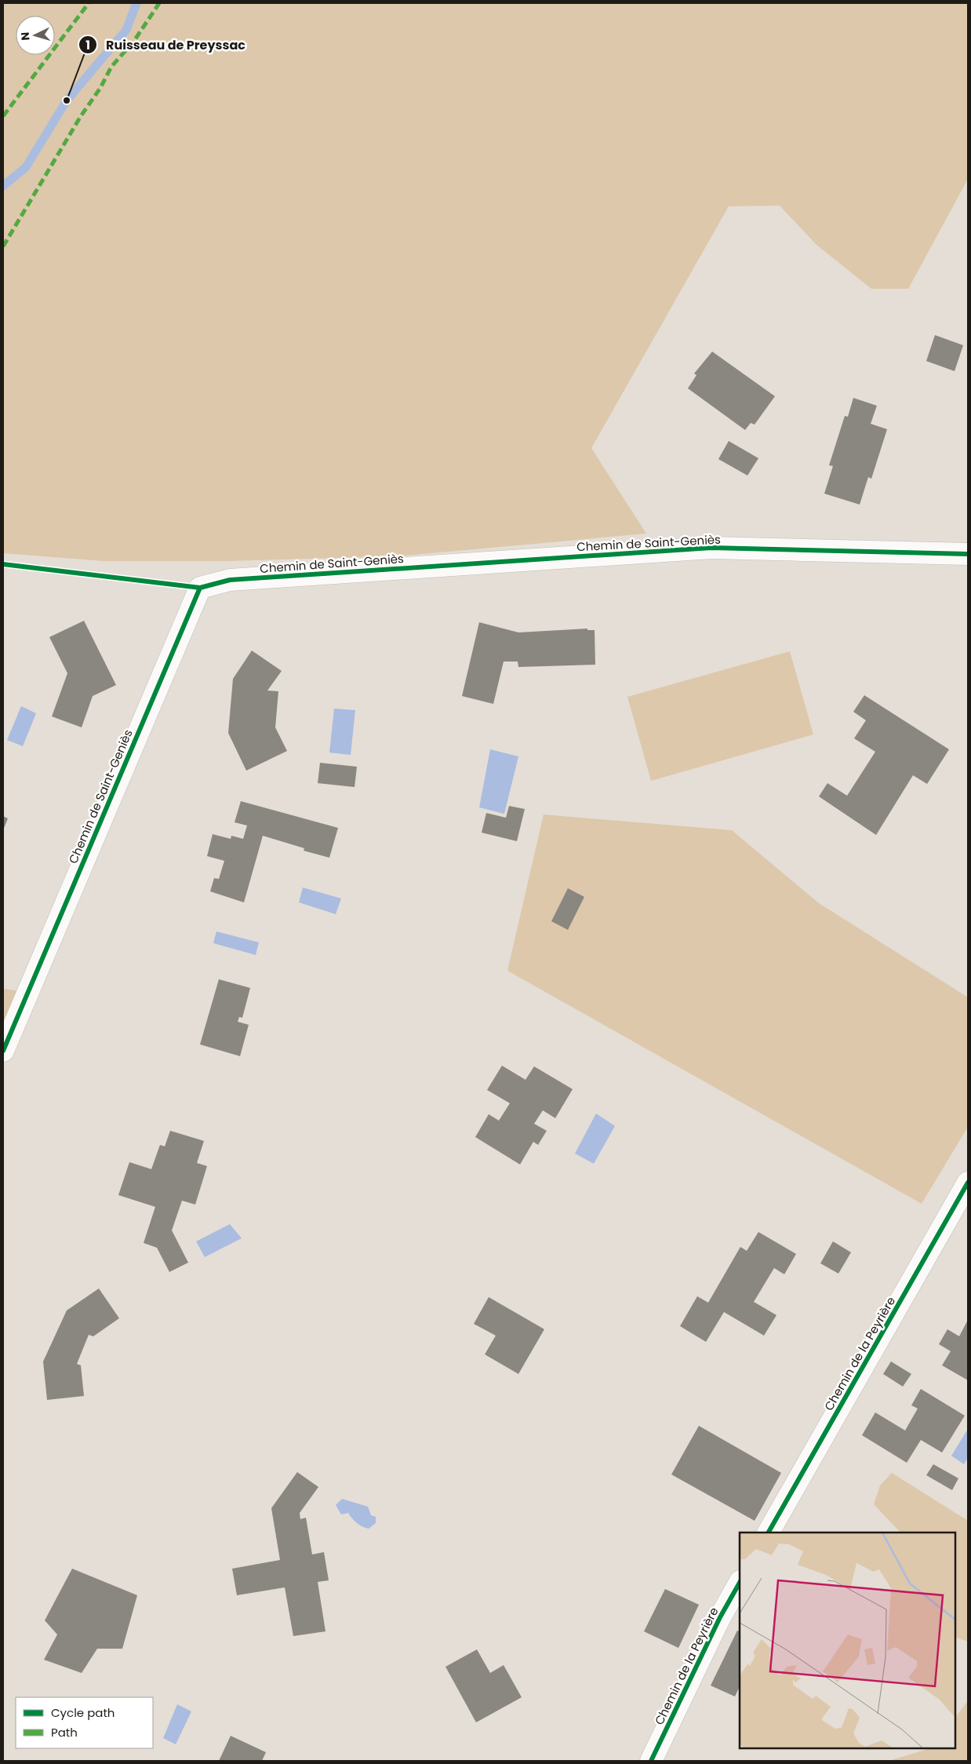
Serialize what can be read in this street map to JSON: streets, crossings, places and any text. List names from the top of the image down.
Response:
{
  "streets": {
    "street": ["Chemin de Saint-Geniès", "Chemin de la Peyrière"]
  },
  "places": ["Ruisseau de Preyssac"],
  "legend": ["Cycle path", "Path"],
  "north": "left"
}
